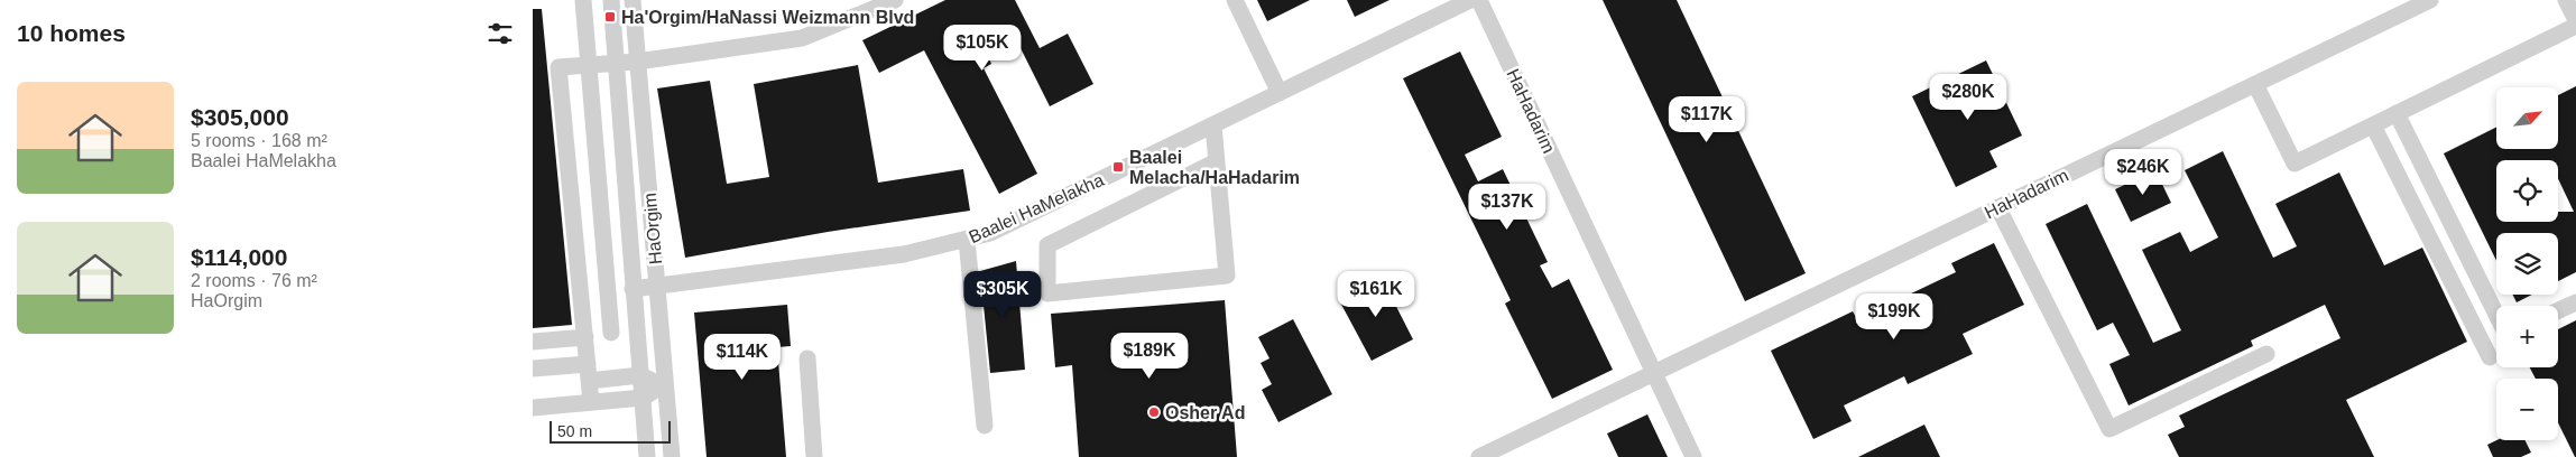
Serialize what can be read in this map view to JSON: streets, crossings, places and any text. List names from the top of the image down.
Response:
{
  "streets": {
    "street": ["HaHadarim", "Baalei HaMelakha", "HaOrgim"]
  },
  "crossings": [
    ["Baalei HaMelakha", "HaOrgim"]
  ],
  "places": {
    "transit": ["Ha'Orgim/HaNassi Weizmann Blvd", "Baalei Melacha/HaHadarim"],
    "other": ["Osher Ad"]
  },
  "scale_bar": "50 m",
  "north": "top right",
  "page": {
    "heading": "10 homes",
    "price": [
      "$105K",
      "$280K",
      "$117K",
      "$246K",
      "$137K",
      "$305K",
      "$161K",
      "$199K",
      "$189K",
      "$114K"
    ],
    "list": [
      {
        "name": "$305,000",
        "note": "5 rooms · 168 m² · Baalei HaMelakha"
      },
      {
        "name": "$114,000",
        "note": "2 rooms · 76 m² · HaOrgim"
      }
    ],
    "map_buttons": ["+", "−"],
    "scale": "50 m"
  }
}
